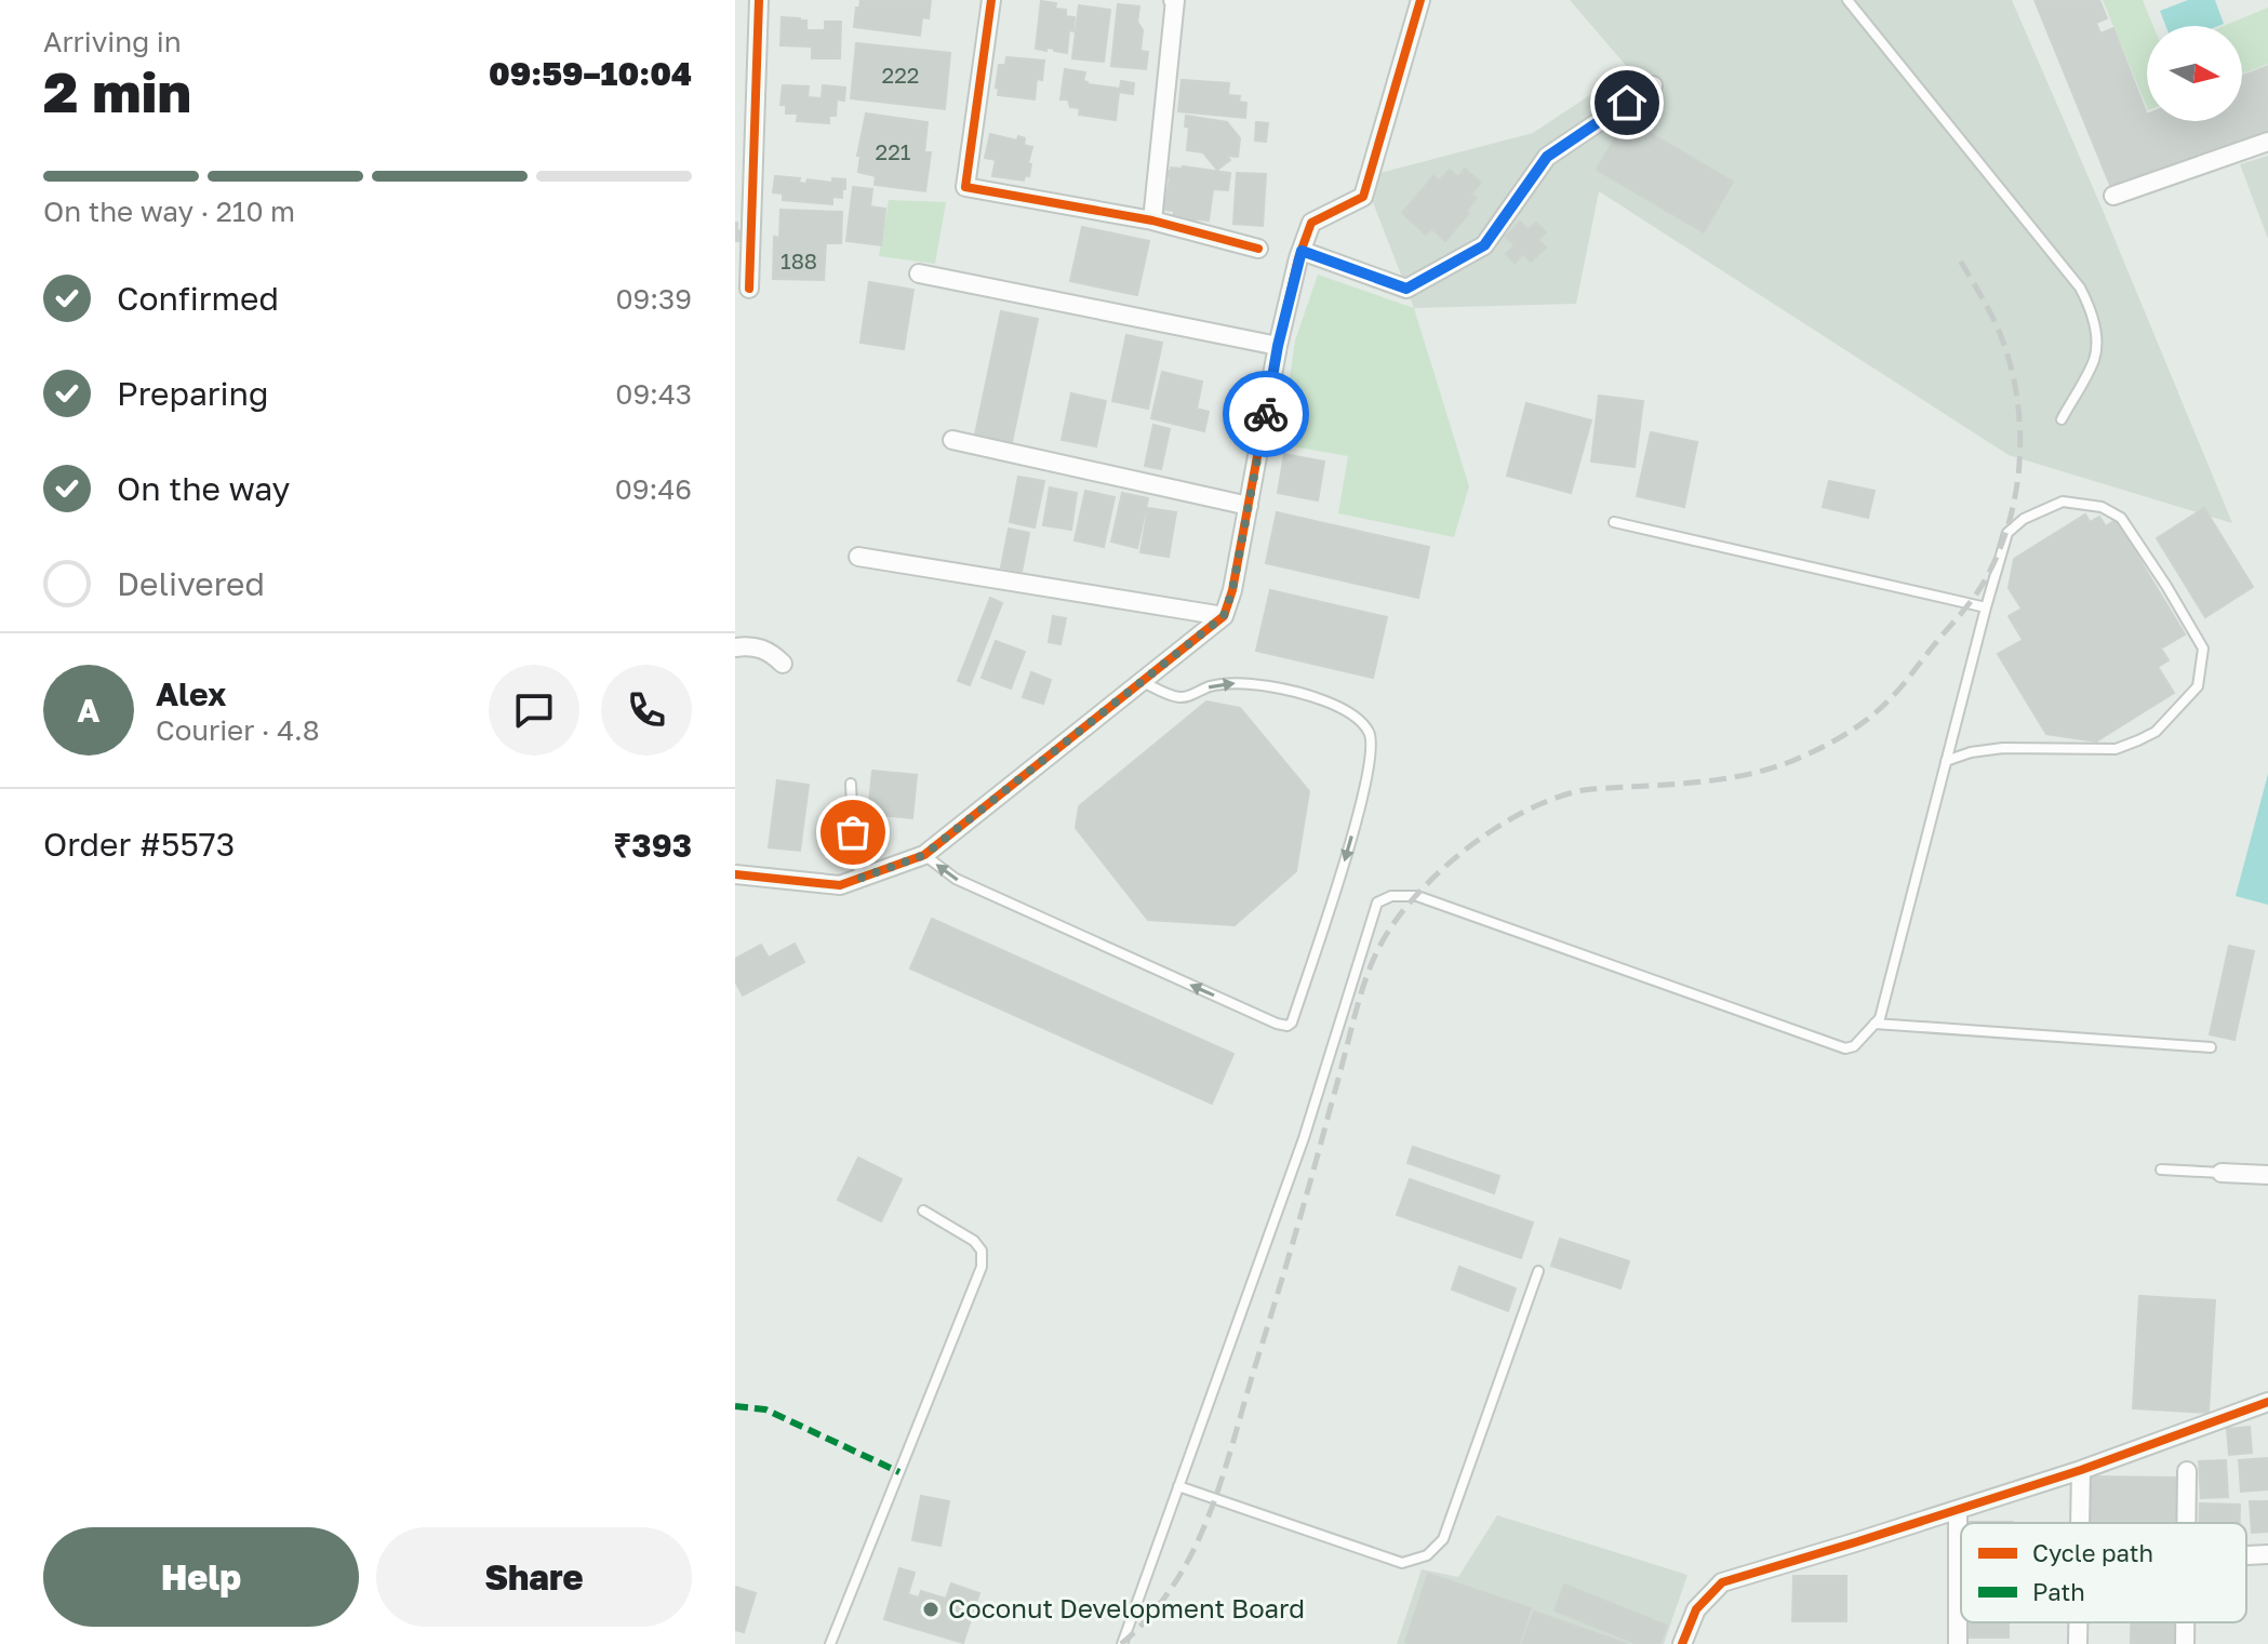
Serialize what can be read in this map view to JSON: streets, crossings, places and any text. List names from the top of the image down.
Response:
{
  "places": ["Coconut Development Board"],
  "house_numbers": ["222", "221", "188"],
  "legend": ["Cycle path", "Path"],
  "north": "right",
  "page": {
    "heading": ["2 min", "Arriving in", "09:59–10:04"],
    "panel": [
      "Alex",
      "Courier · 4.8",
      "Order #5573",
      "₹393"
    ],
    "bar": "On the way · 210 m",
    "list": [
      ["Confirmed", "09:39"],
      ["Preparing", "09:43"],
      ["On the way", "09:46"],
      "Delivered"
    ],
    "round": "A",
    "buttons": ["Help", "Share"]
  }
}
